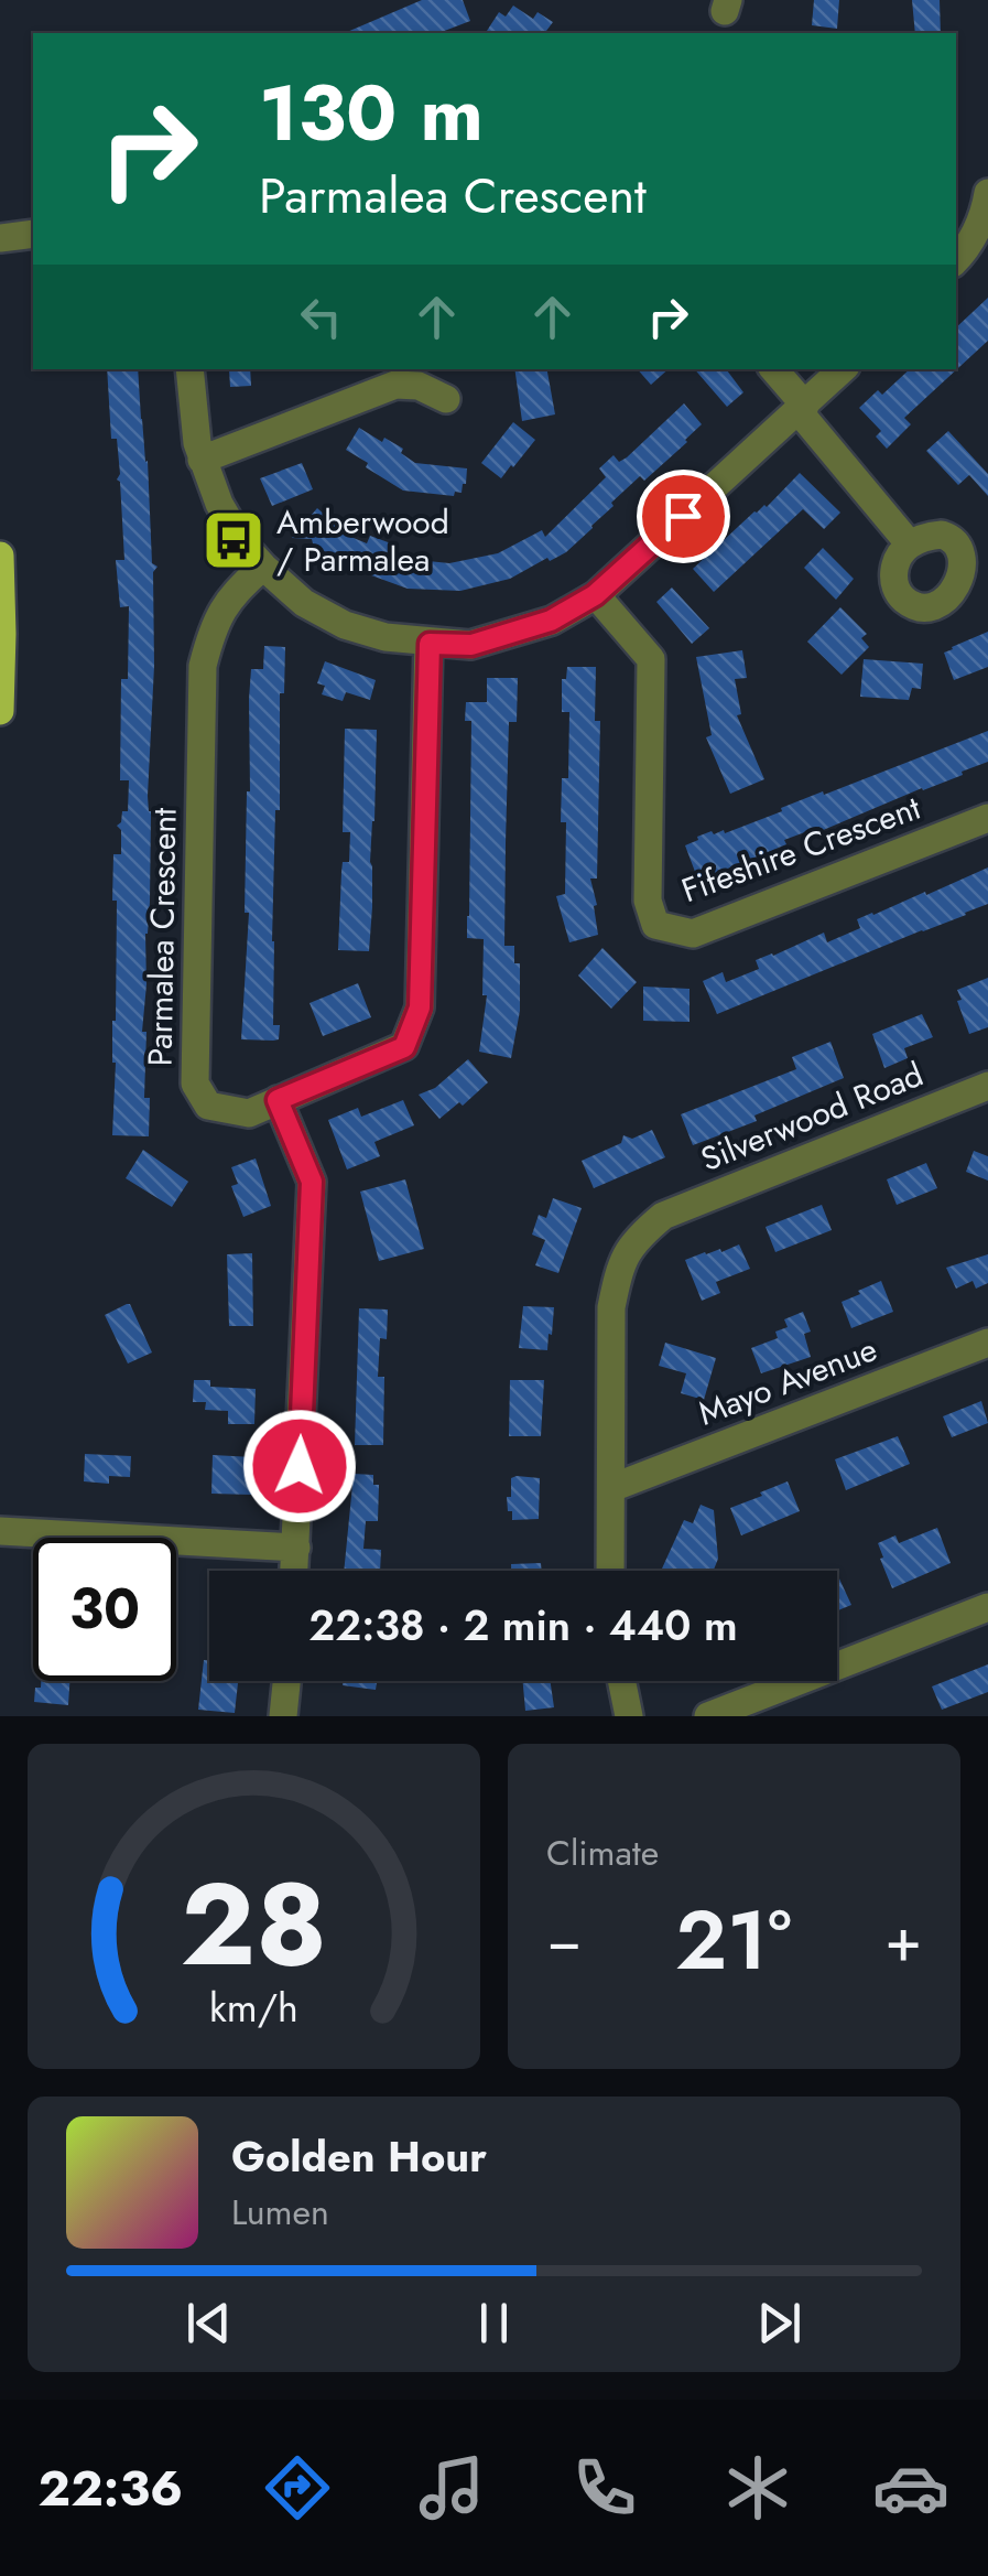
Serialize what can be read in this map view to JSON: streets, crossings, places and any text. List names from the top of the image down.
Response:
{
  "streets": {
    "street": [
      "Fifeshire Crescent",
      "Parmalea Crescent",
      "Silverwood Road",
      "Mayo Avenue"
    ]
  },
  "crossings": [
    ["Silverwood Road", "Mayo Avenue"]
  ],
  "places": {
    "bus stop": ["Amberwood / Parmalea"]
  },
  "page": {
    "turn": ["130 m", "Parmalea Crescent"],
    "limit": "30",
    "trip": "22:38 · 2 min · 440 m",
    "tile": "Climate",
    "heat": ["−", "21°", "+"],
    "song": ["Golden Hour", "Lumen"],
    "tabs": "22:36",
    "gauge": ["28", "km/h"]
  }
}
